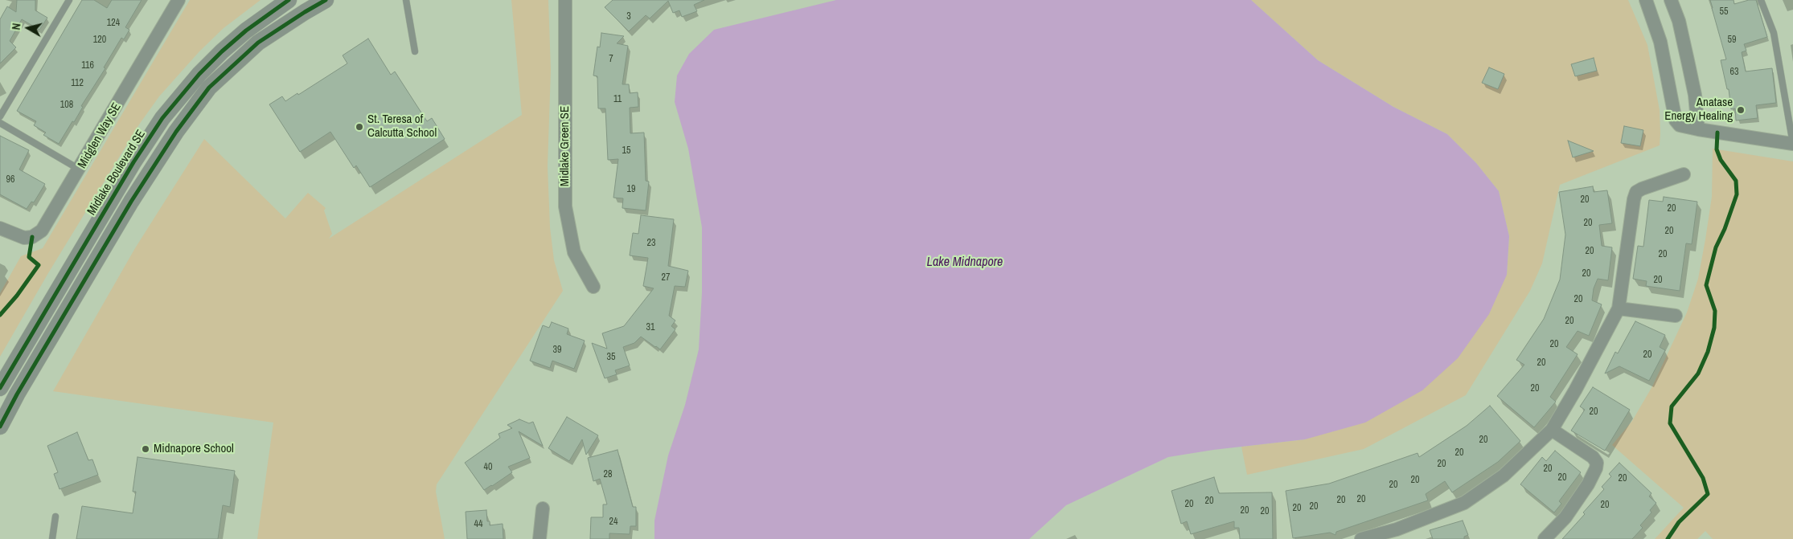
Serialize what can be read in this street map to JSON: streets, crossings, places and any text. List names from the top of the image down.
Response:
{
  "streets": {
    "street": ["Midglen Way SE", "Midlake Green SE", "Midlake Boulevard SE"]
  },
  "water": ["Lake Midnapore"],
  "places": ["Anatase Energy Healing", "St. Teresa of Calcutta School", "Midnapore School"],
  "house_numbers": [
    "55",
    "3",
    "124",
    "120",
    "59",
    "7",
    "116",
    "63",
    "112",
    "11",
    "108",
    "15",
    "96",
    "19",
    "20",
    "20",
    "20",
    "20",
    "23",
    "20",
    "20",
    "20",
    "27",
    "20",
    "20",
    "20",
    "31",
    "20",
    "39",
    "20",
    "35",
    "20",
    "20",
    "20",
    "20",
    "20",
    "20",
    "40",
    "20",
    "28",
    "20",
    "20",
    "20",
    "20",
    "20",
    "20",
    "20",
    "20",
    "20",
    "20",
    "20",
    "20",
    "20",
    "24",
    "44"
  ],
  "north": "left"
}
